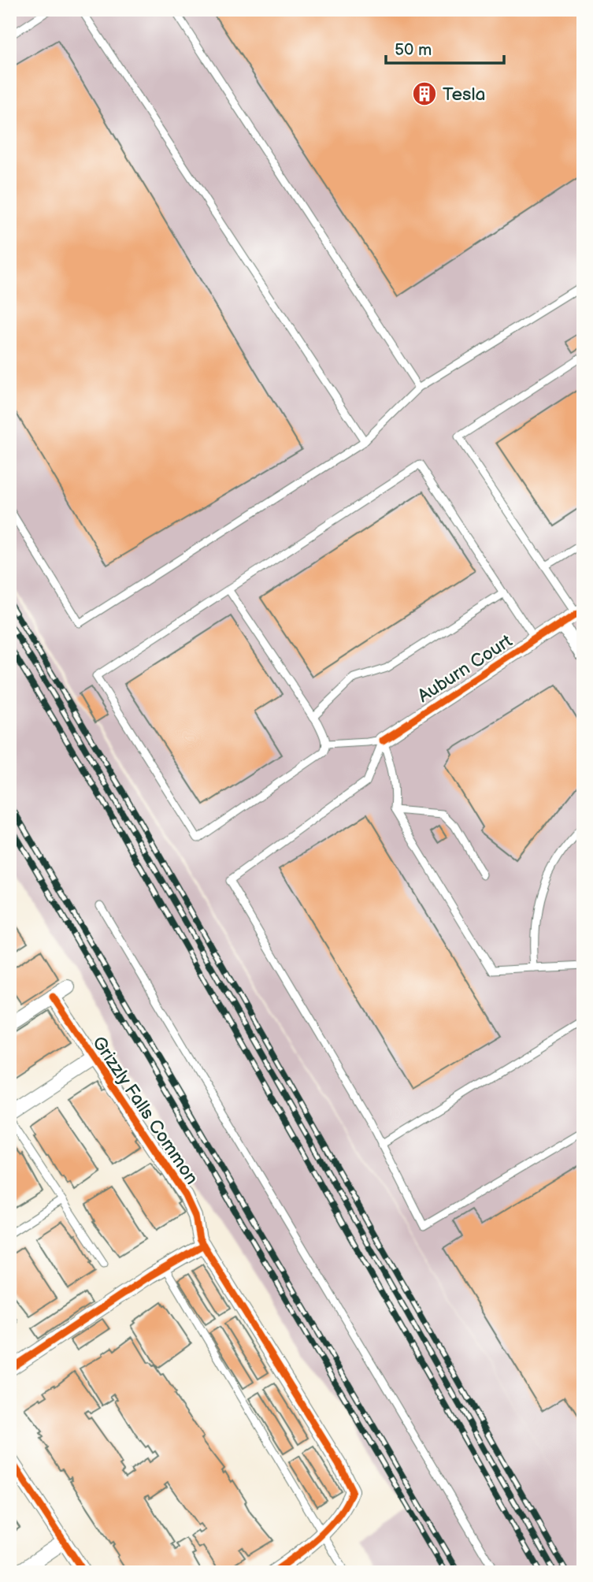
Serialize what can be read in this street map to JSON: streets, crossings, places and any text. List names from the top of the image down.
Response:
{
  "streets": {
    "street": ["Auburn Court", "Grizzly Falls Common"]
  },
  "places": {
    "building": ["Tesla"]
  },
  "scale_bar": "50 m"
}
